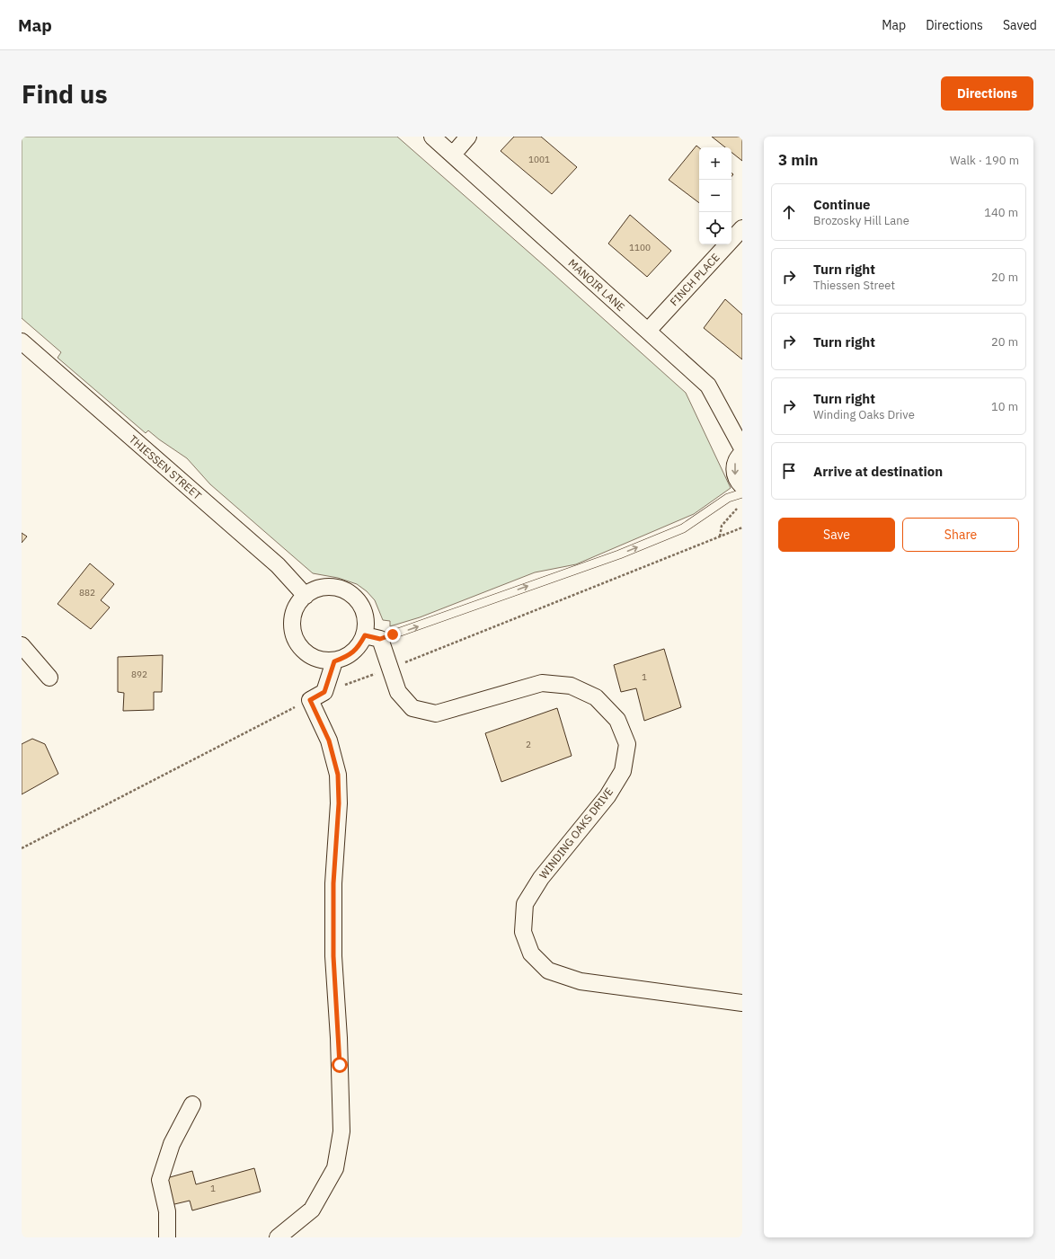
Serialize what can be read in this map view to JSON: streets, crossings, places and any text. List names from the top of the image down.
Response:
{
  "streets": {
    "street": [
      "FINCH PLACE",
      "MANOIR LANE",
      "THIESSEN STREET",
      "WINDING OAKS DRIVE"
    ]
  },
  "crossings": [
    ["FINCH PLACE", "MANOIR LANE"],
    ["THIESSEN STREET", "WINDING OAKS DRIVE"]
  ],
  "house_numbers": [
    "1001",
    "1100",
    "882",
    "892",
    "1",
    "2",
    "1"
  ],
  "page": {
    "header": "Map",
    "nav": ["Map", "Directions", "Saved"],
    "buttons": [
      "Directions",
      ["Save", "Share"]
    ],
    "title": "Find us",
    "heading": ["3 min", "Walk · 190 m"],
    "map_buttons": ["+", "−"],
    "list": [
      ["Continue", "Brozosky Hill Lane", "140 m"],
      ["Turn right", "Thiessen Street", "20 m"],
      ["Turn right", "20 m"],
      ["Turn right", "Winding Oaks Drive", "10 m"],
      "Arrive at destination"
    ]
  }
}
